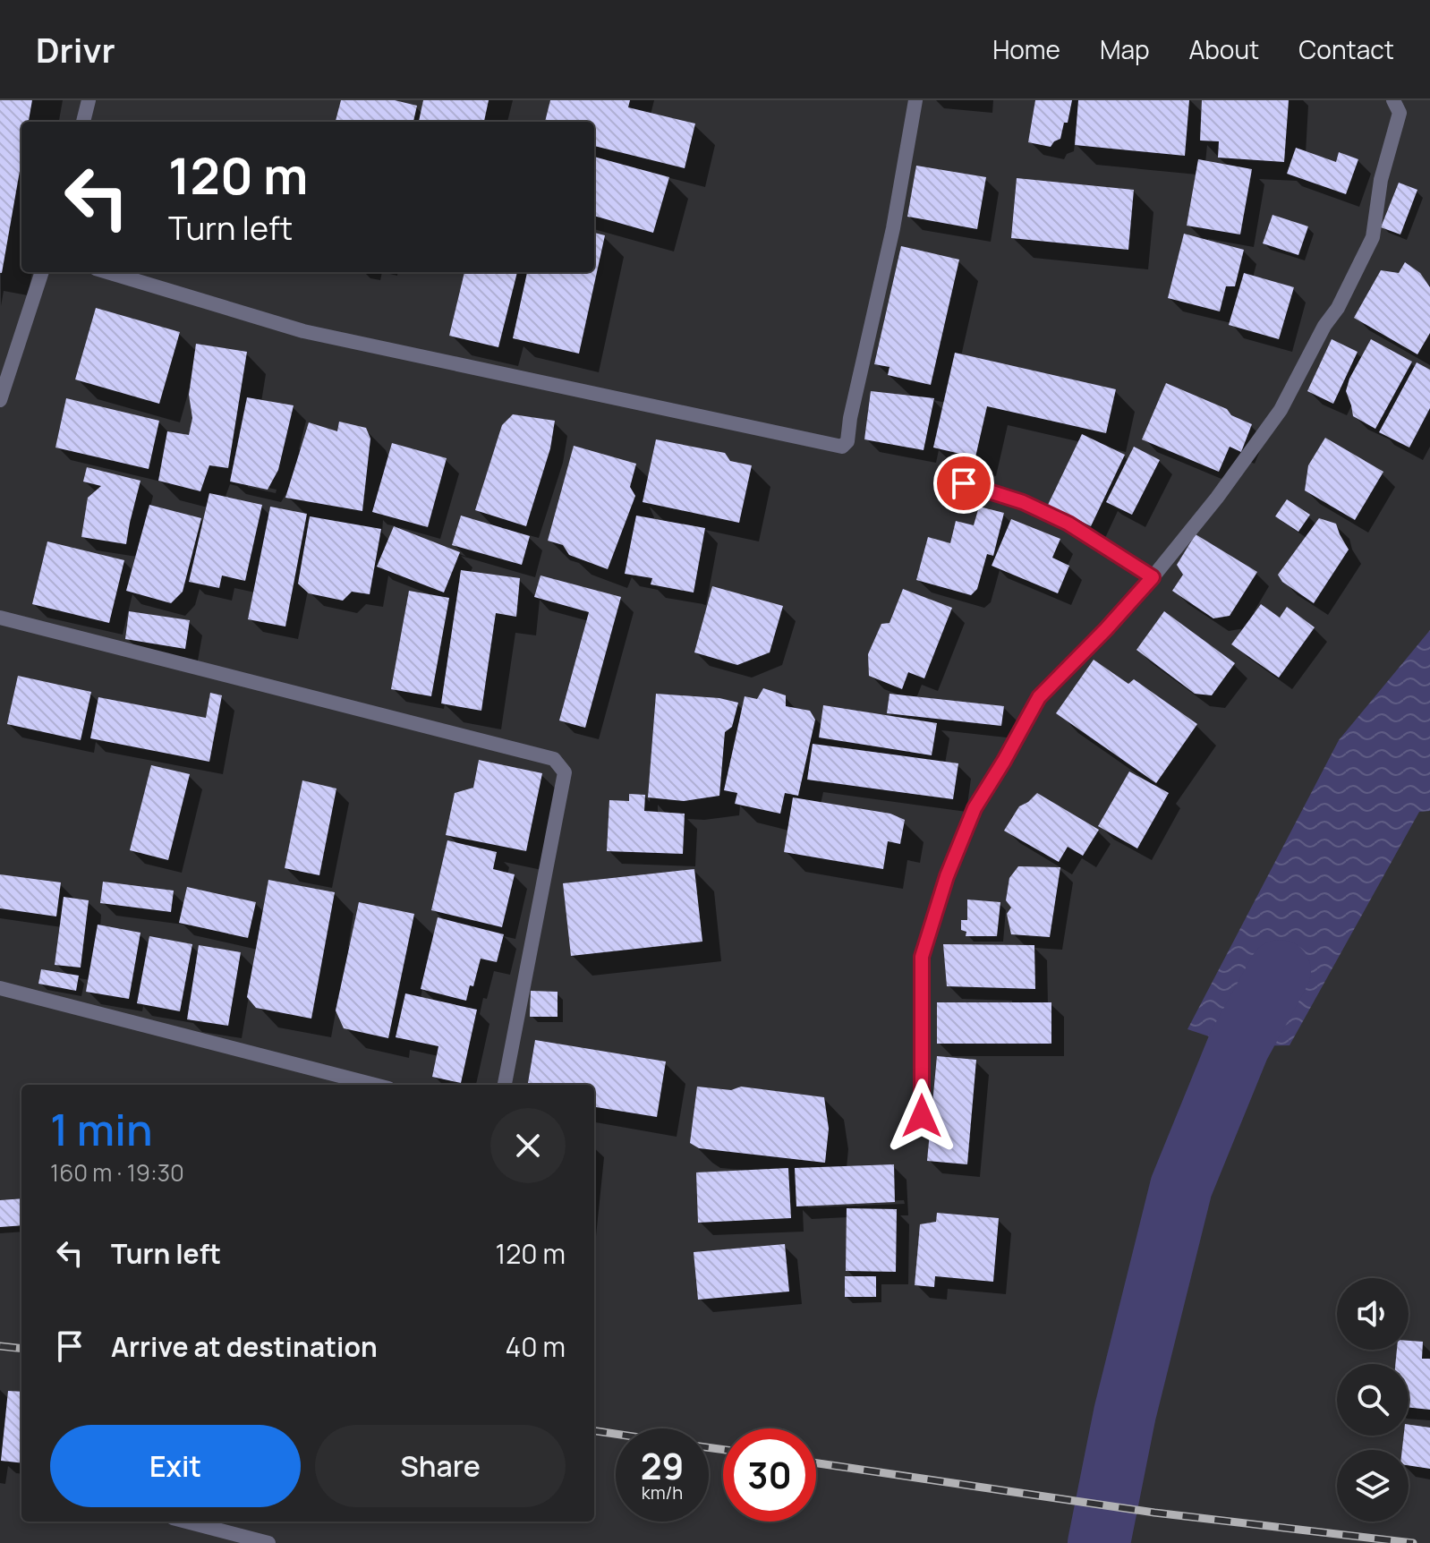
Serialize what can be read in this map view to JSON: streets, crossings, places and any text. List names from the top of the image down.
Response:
{
  "page": {
    "header": "Drivr",
    "nav": [
      "Home",
      "Map",
      "About",
      "Contact"
    ],
    "turn": ["120 m", "Turn left"],
    "heading": ["1 min", "160 m · 19:30"],
    "list": [
      {
        "name": "Turn left",
        "value": "120 m"
      },
      {
        "name": "Arrive at destination",
        "value": "40 m"
      }
    ],
    "buttons": ["Exit", "Share"],
    "speed": "29 km/h",
    "limit": "30"
  }
}
